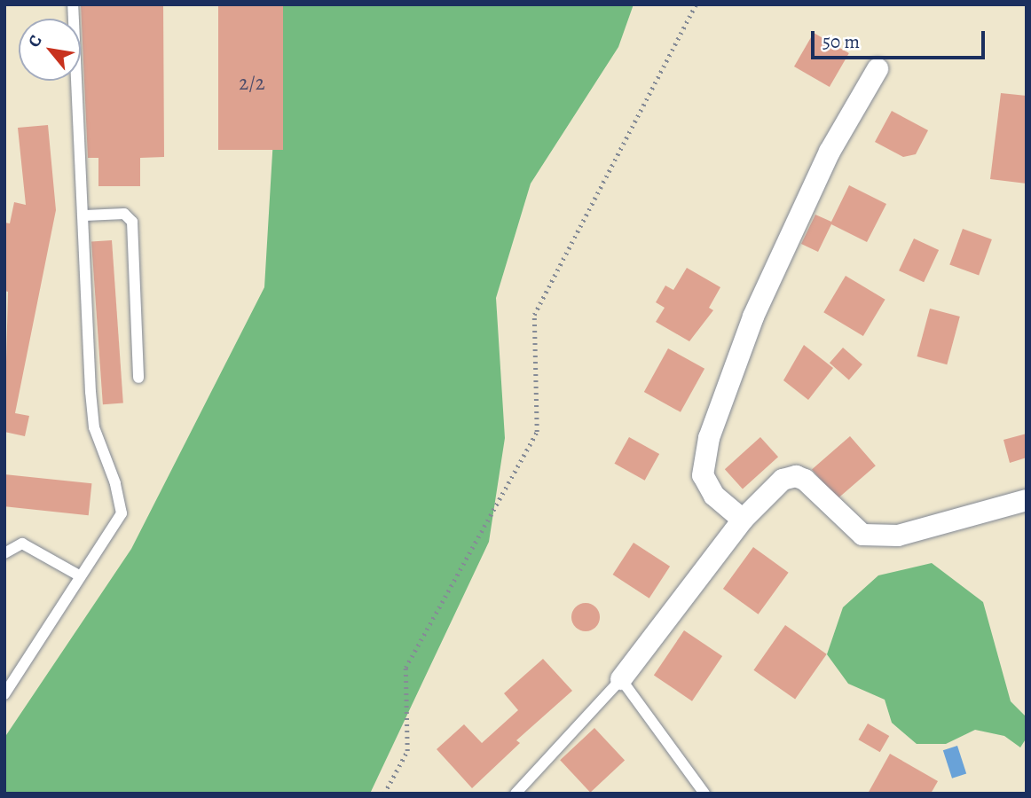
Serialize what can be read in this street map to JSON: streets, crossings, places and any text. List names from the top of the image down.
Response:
{
  "house_numbers": ["2/2"],
  "scale_bar": "50 m",
  "north": "top left"
}
